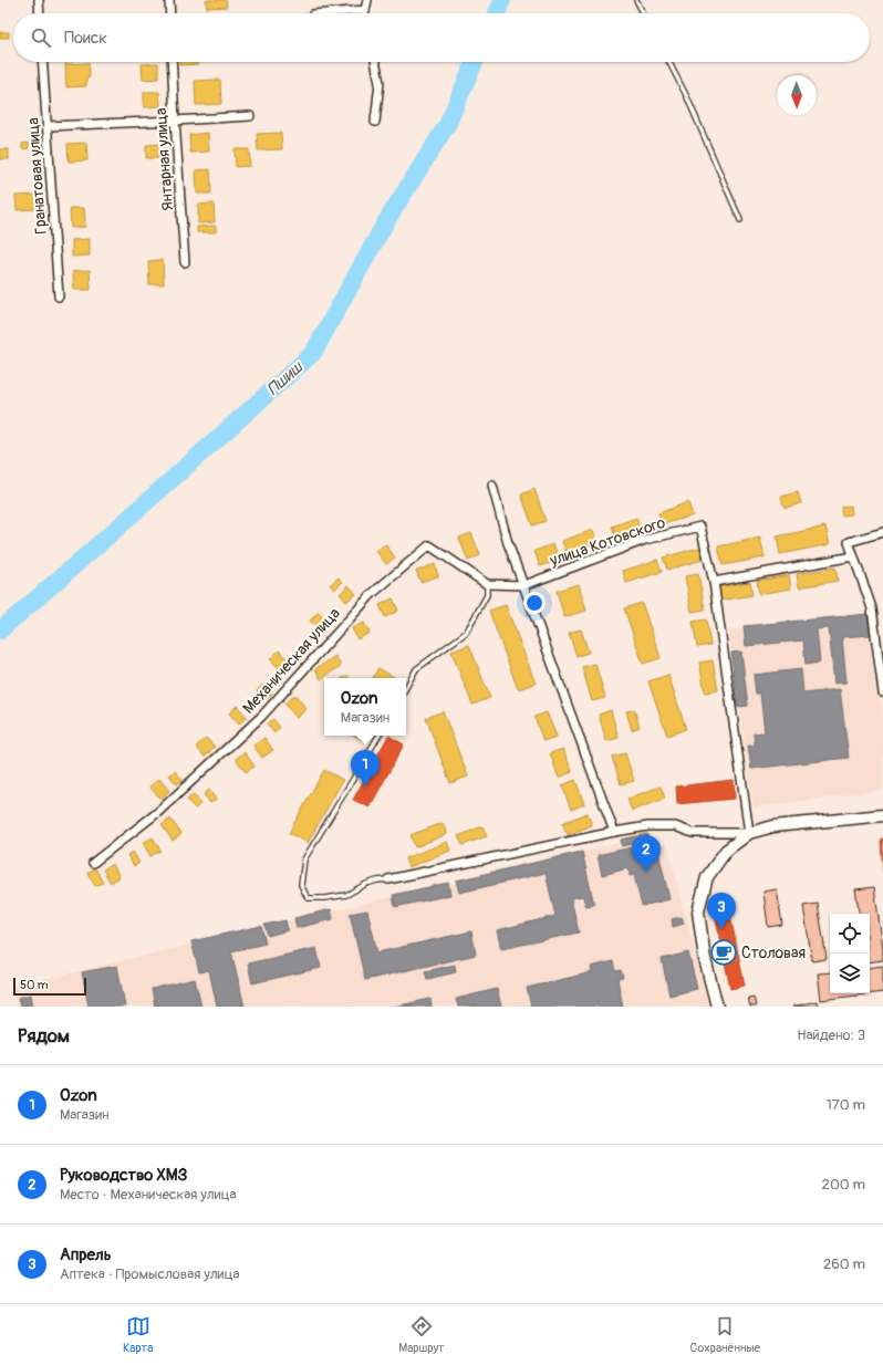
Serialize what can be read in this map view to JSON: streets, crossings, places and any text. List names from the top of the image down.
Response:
{
  "streets": {
    "street": [
      "Янтарная улица",
      "Гранатовая улица",
      "улица Котовского",
      "Механическая улица"
    ]
  },
  "water": ["Пшиш"],
  "places": {
    "cafe": ["Столовая"]
  },
  "scale_bar": "50 m",
  "north": "bottom",
  "page": {
    "search": "Поиск",
    "popup": ["Ozon", "Магазин"],
    "pins": ["1", "2", "3"],
    "scale": "50 m",
    "heading": ["Рядом", "Найдено: 3"],
    "list": [
      {
        "mark": "1",
        "name": "Ozon",
        "note": "Магазин",
        "value": "170 m"
      },
      {
        "mark": "2",
        "name": "Руководство ХМЗ",
        "note": "Место · Механическая улица",
        "value": "200 m"
      },
      {
        "mark": "3",
        "name": "Апрель",
        "note": "Аптека · Промысловая улица",
        "value": "260 m"
      }
    ],
    "nav": ["Карта", "Маршрут", "Сохранённые"]
  }
}
